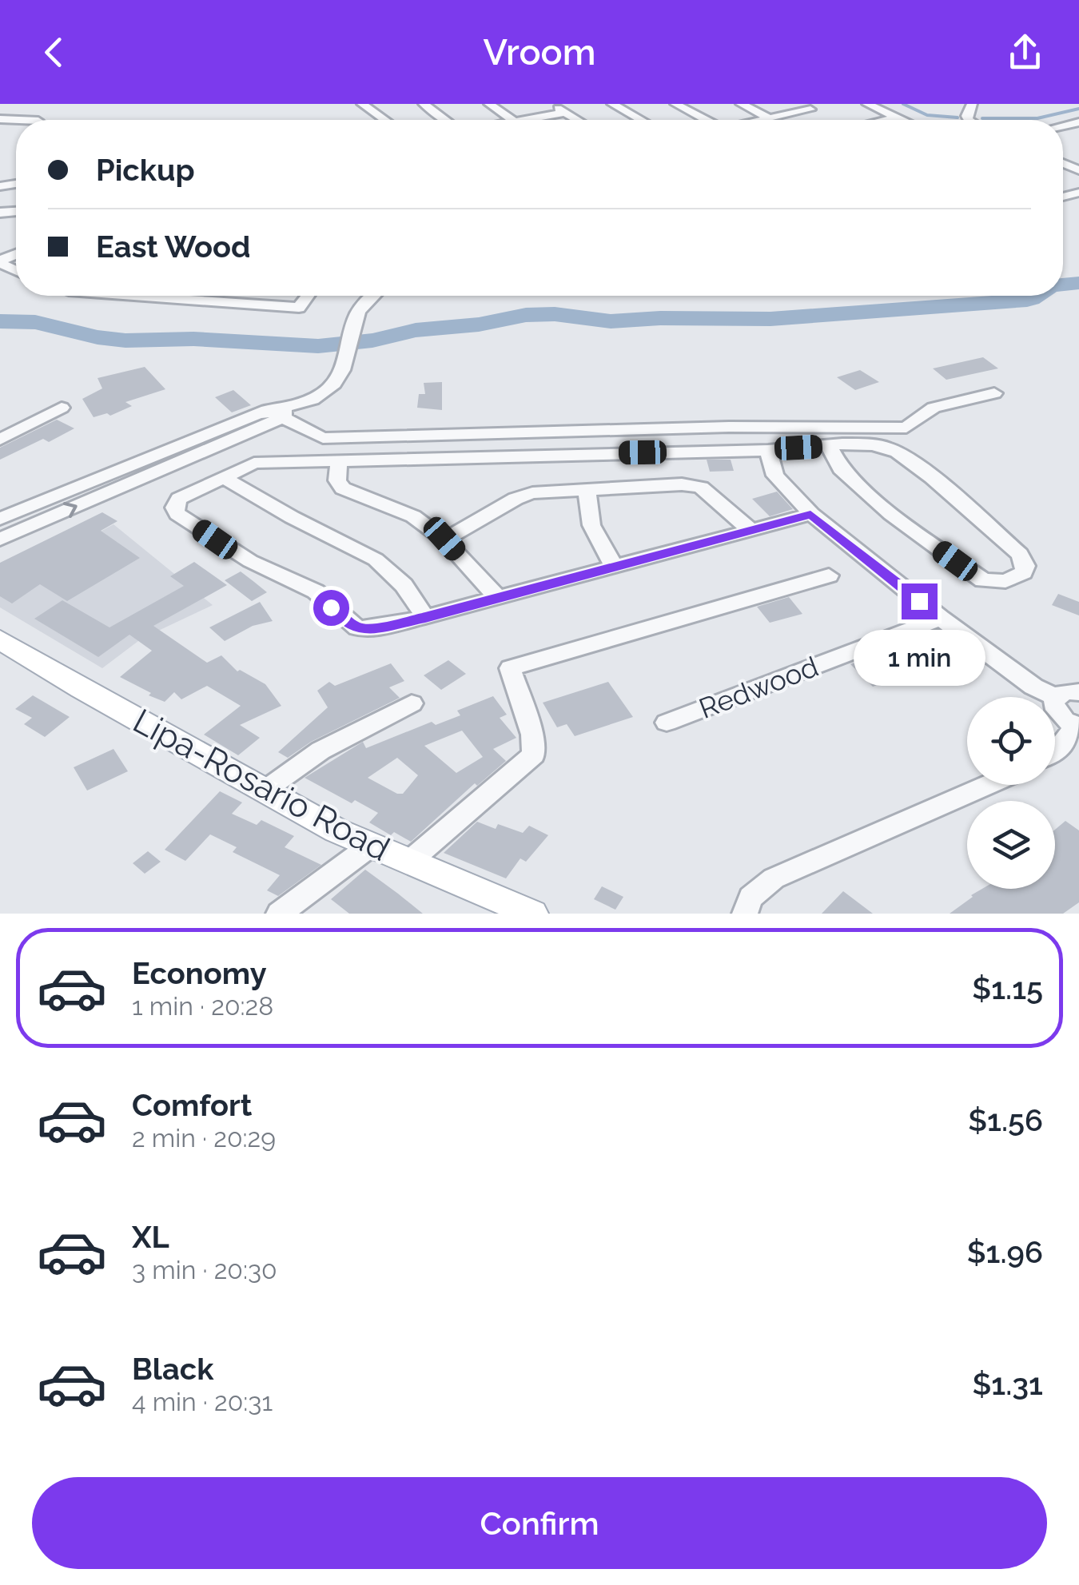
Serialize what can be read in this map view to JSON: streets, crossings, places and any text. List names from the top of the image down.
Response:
{
  "streets": {
    "main road": ["Lipa-Rosario Road"],
    "street": ["Redwood"]
  },
  "page": {
    "header": "Vroom",
    "banner": ["Pickup", "East Wood"],
    "bubble": "1 min",
    "list": [
      {
        "name": "Economy",
        "note": "1 min · 20:28",
        "value": "$1.15"
      },
      {
        "name": "Comfort",
        "note": "2 min · 20:29",
        "value": "$1.56"
      },
      {
        "name": "XL",
        "note": "3 min · 20:30",
        "value": "$1.96"
      },
      {
        "name": "Black",
        "note": "4 min · 20:31",
        "value": "$1.31"
      }
    ],
    "buttons": "Confirm"
  }
}
